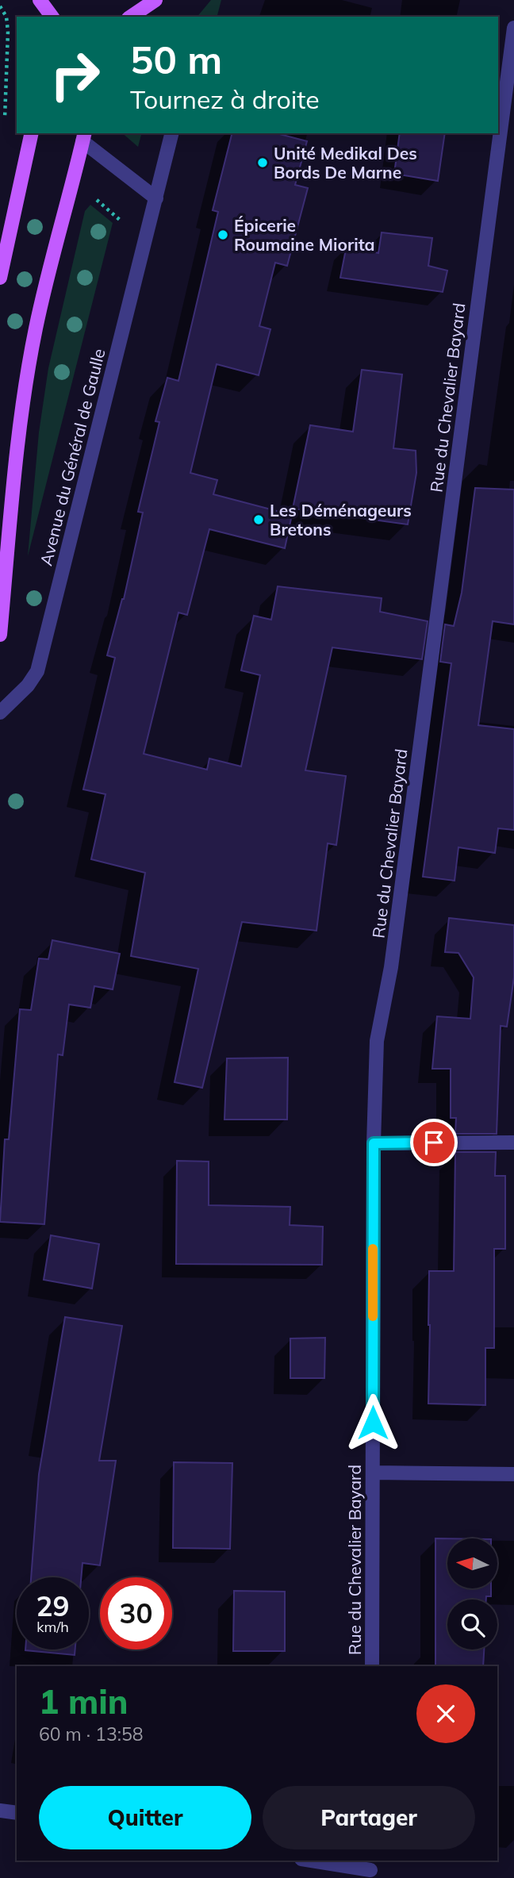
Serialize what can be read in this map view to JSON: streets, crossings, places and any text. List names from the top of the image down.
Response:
{
  "streets": {
    "street": ["Rue du Chevalier Bayard", "Avenue du Général de Gaulle"]
  },
  "places": ["Unité Medikal Des Bords De Marne", "Épicerie Roumaine Miorita", "Les Déménageurs Bretons"],
  "north": "left",
  "page": {
    "turn": ["50 m", "Tournez à droite"],
    "speed": "29 km/h",
    "limit": "30",
    "heading": ["1 min", "60 m · 13:58"],
    "buttons": ["Quitter", "Partager"]
  }
}
